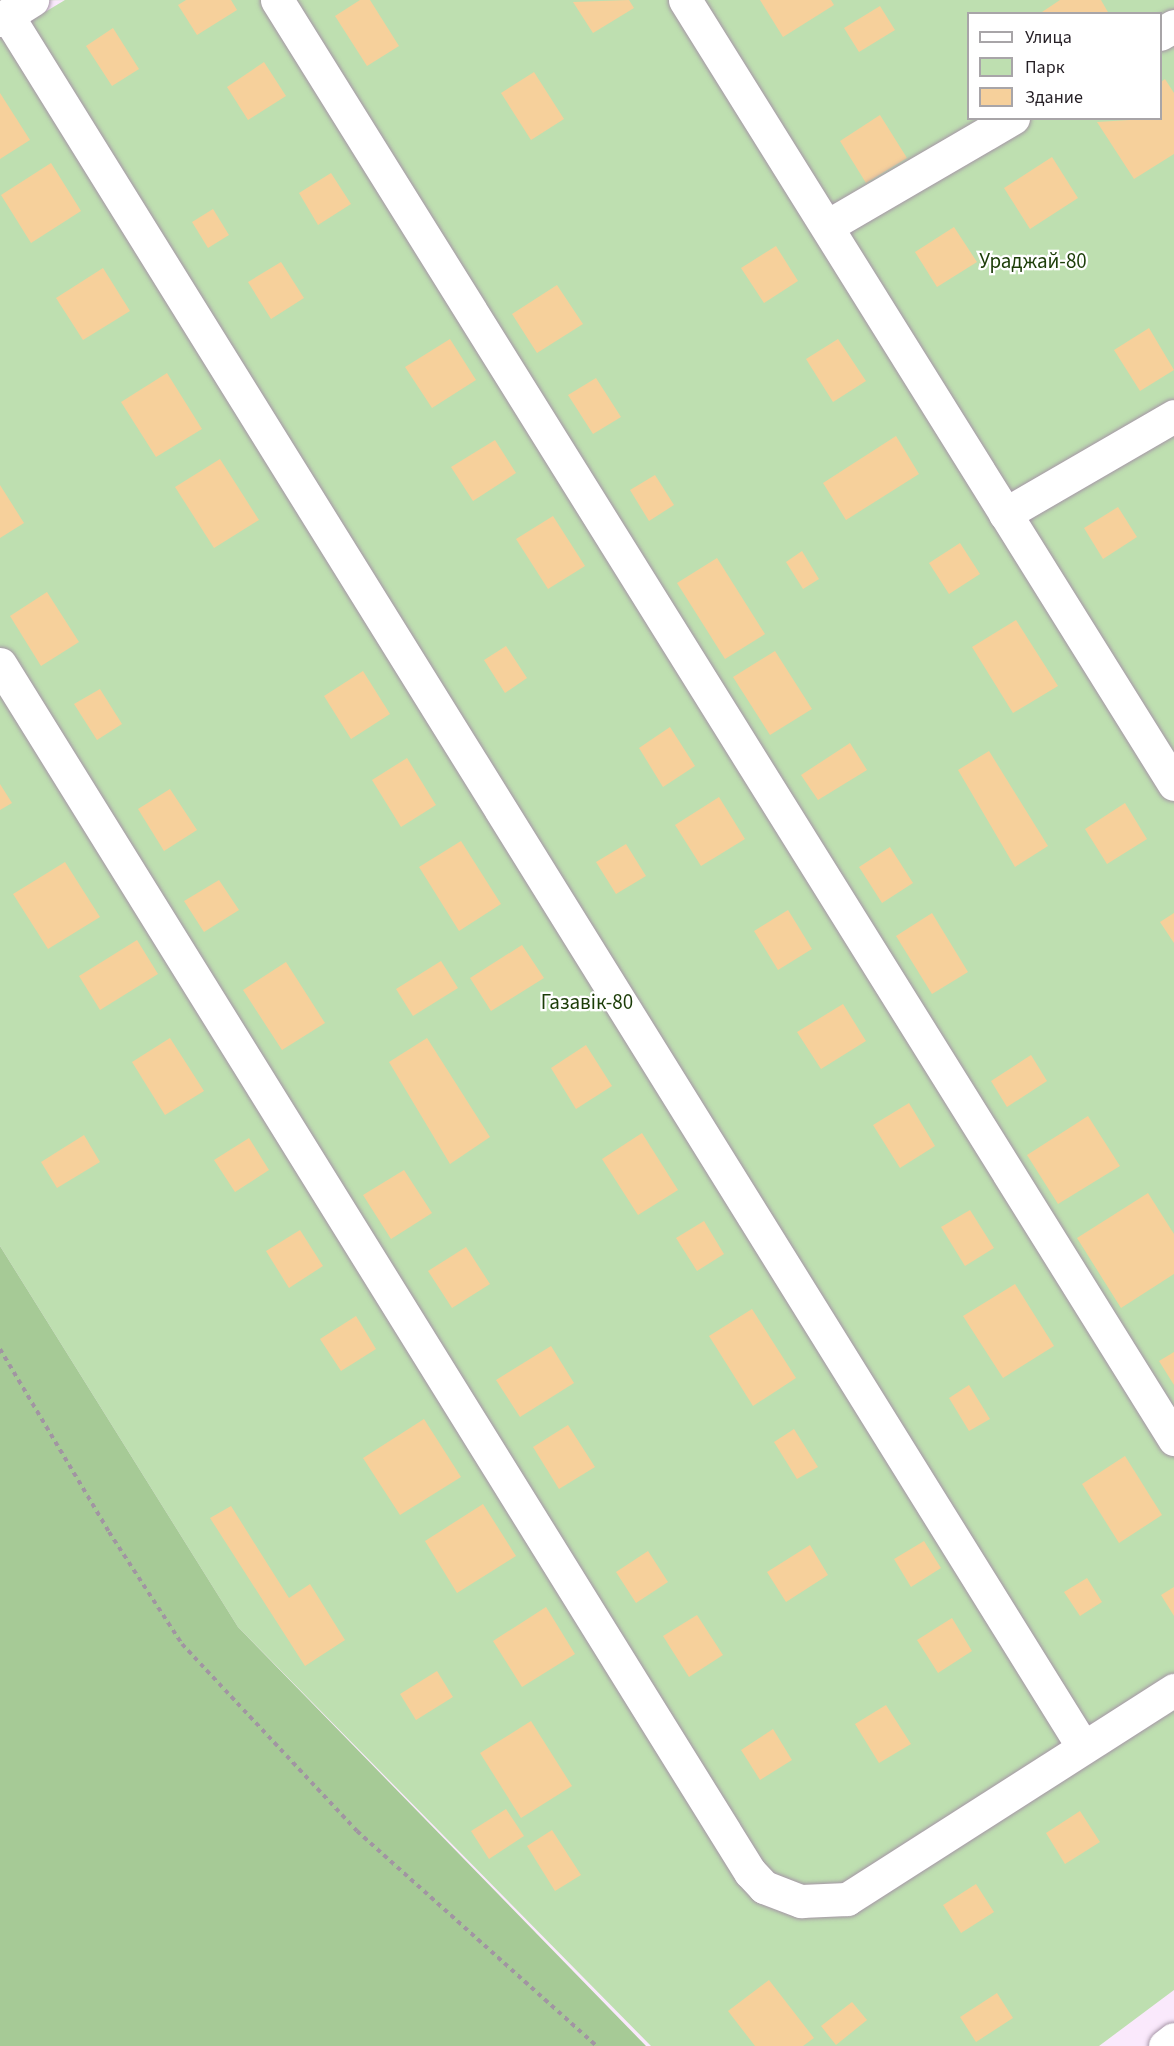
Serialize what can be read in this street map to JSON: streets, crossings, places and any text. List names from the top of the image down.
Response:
{
  "parks": ["Ураджай-80", "Газавік-80"],
  "legend": ["Улица", "Парк", "Здание"]
}
